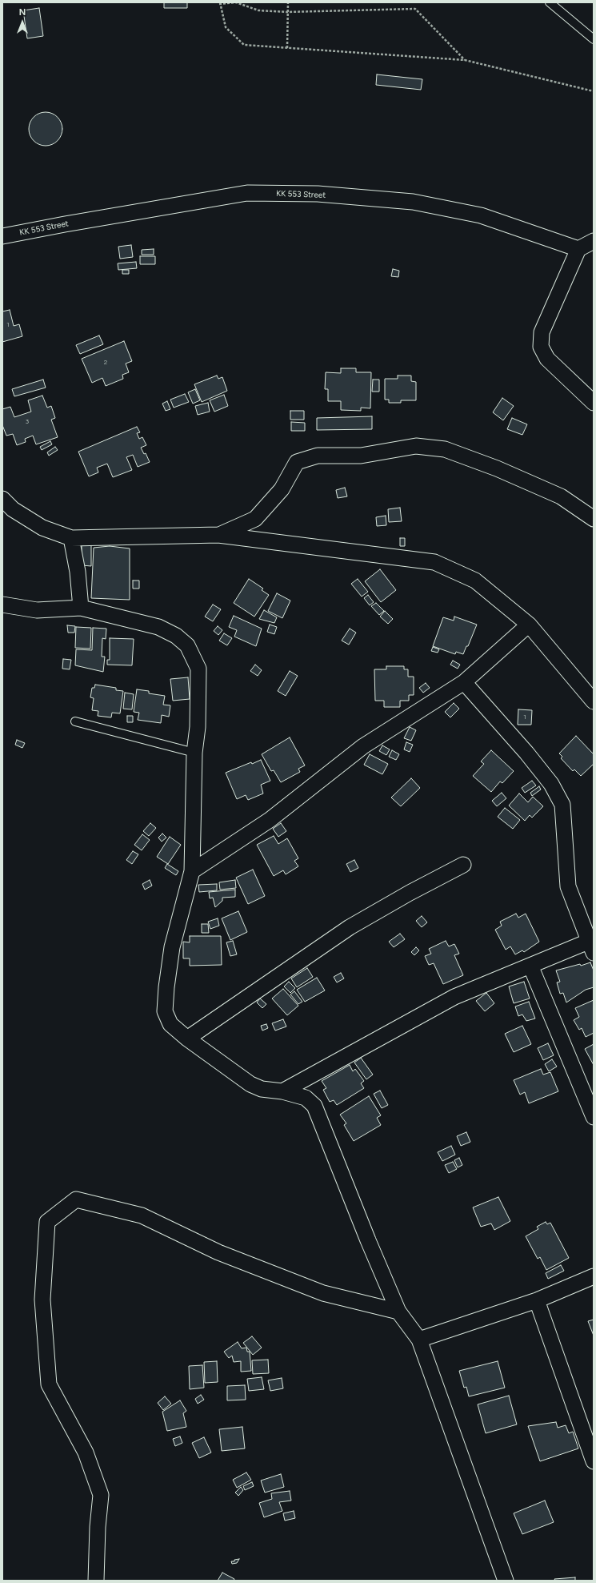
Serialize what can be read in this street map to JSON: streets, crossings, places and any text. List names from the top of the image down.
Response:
{
  "streets": {
    "street": ["KK 553 Street"]
  },
  "house_numbers": [
    "1",
    "2",
    "3",
    "1"
  ],
  "north": "top"
}
